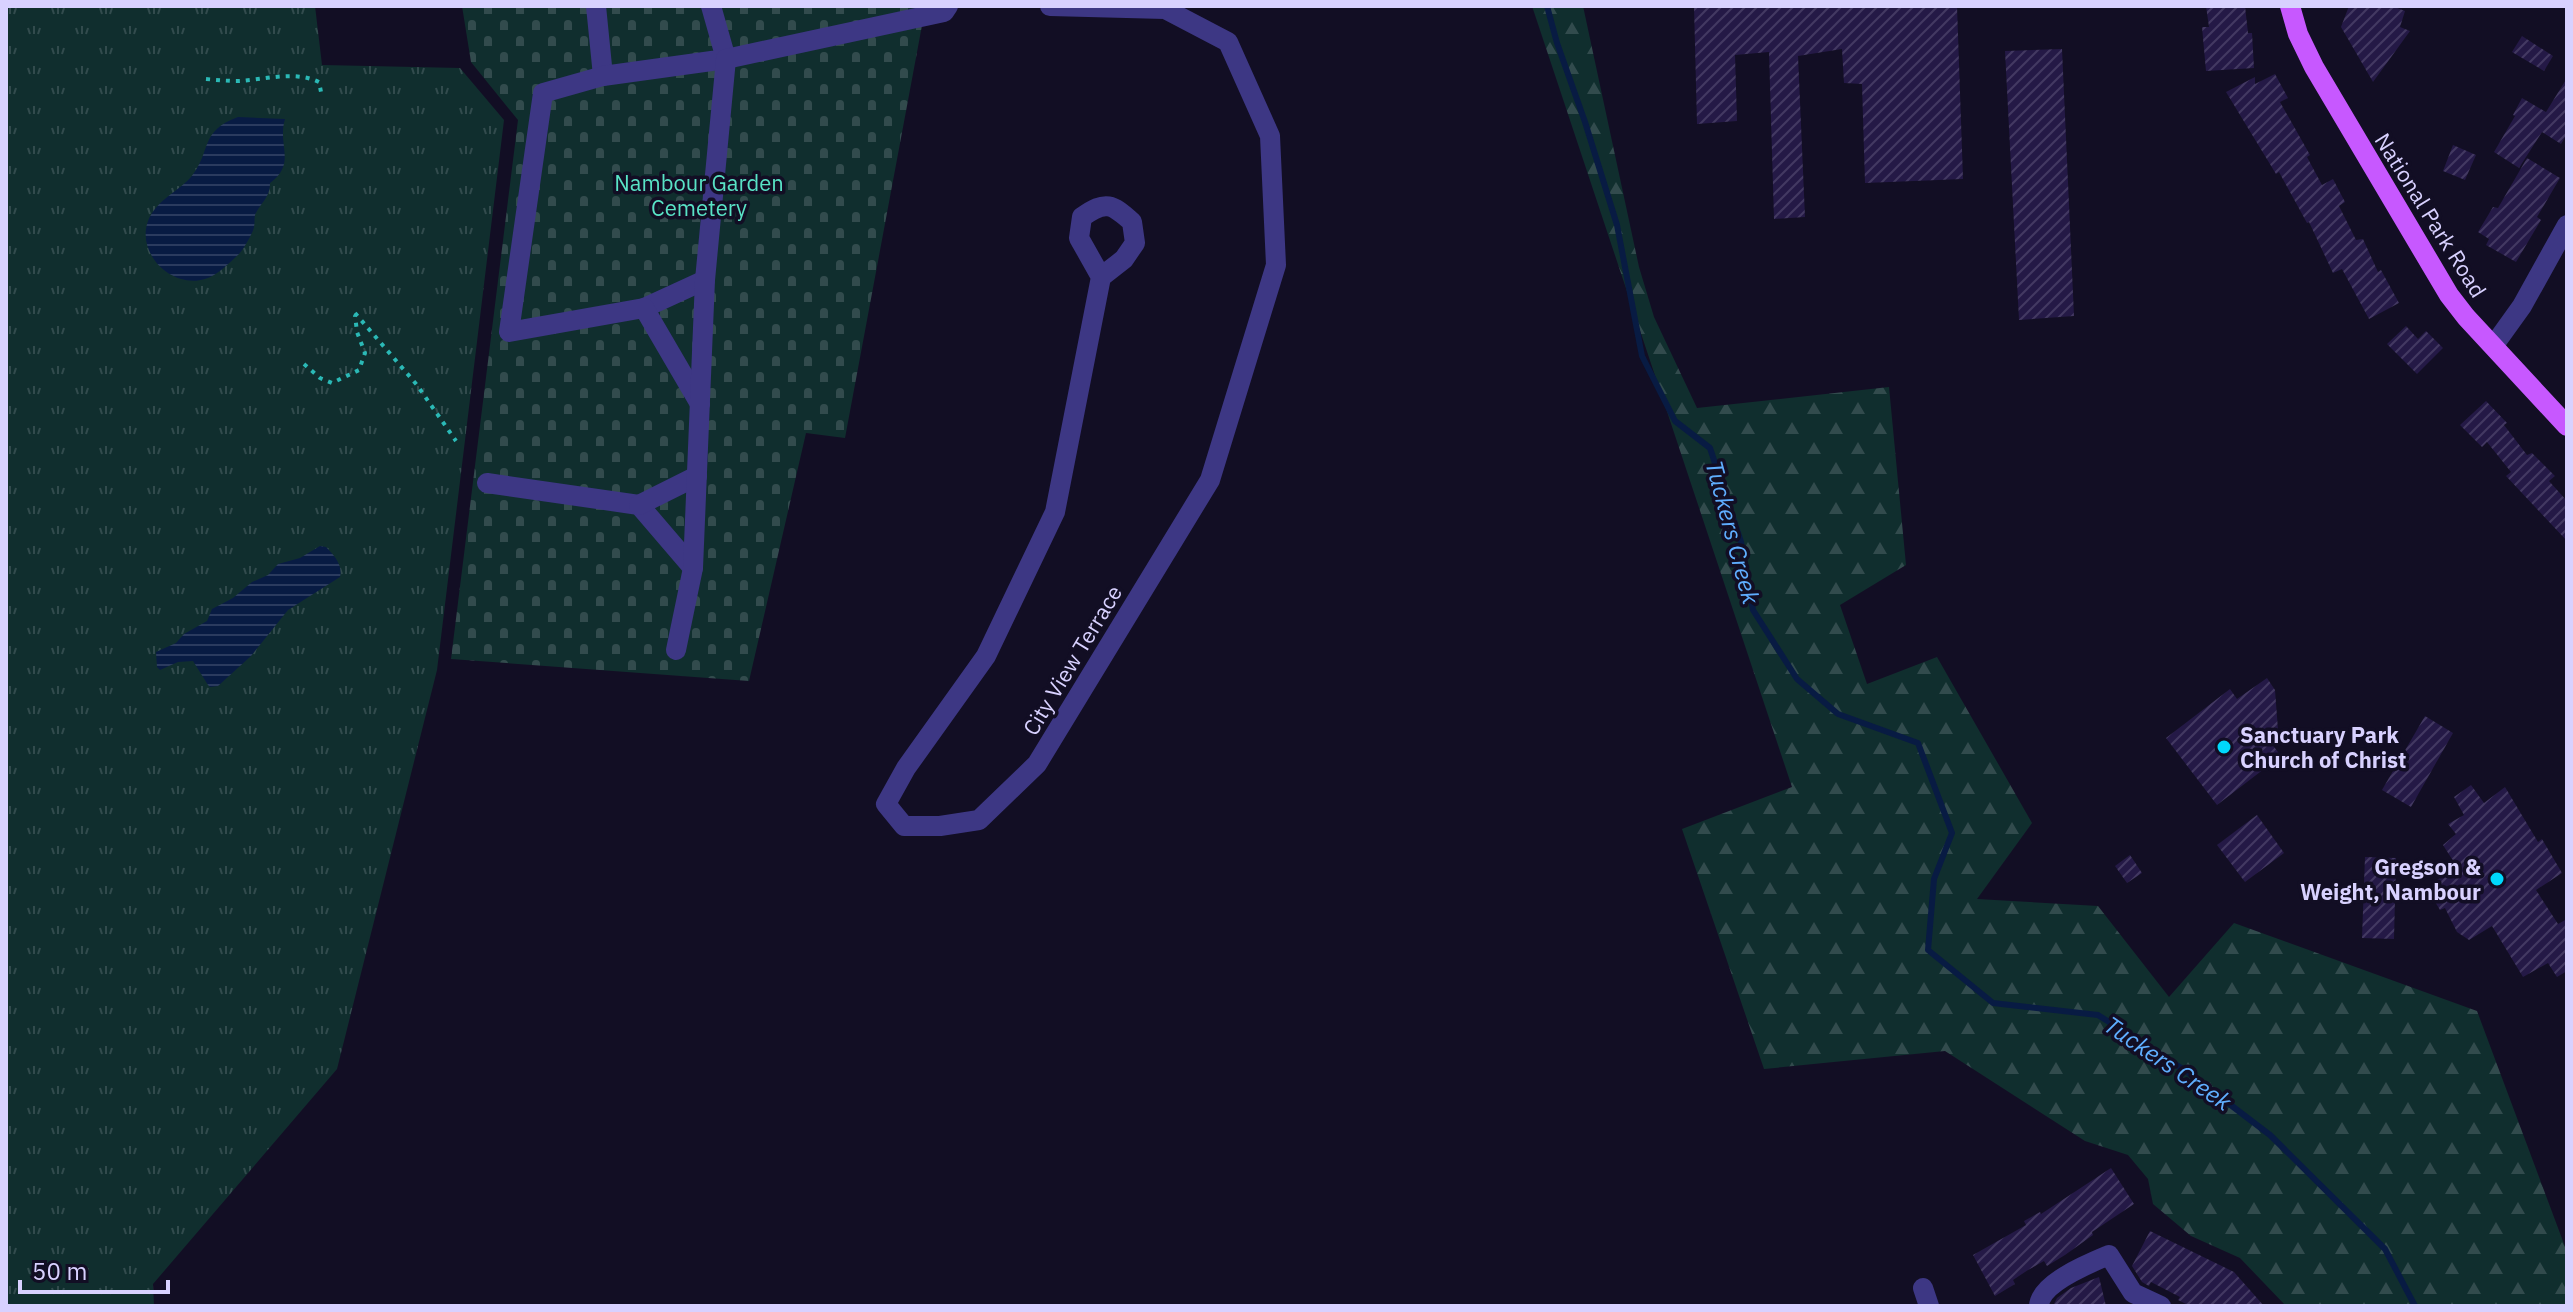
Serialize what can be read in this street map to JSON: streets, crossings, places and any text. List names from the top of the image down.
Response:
{
  "streets": {
    "main road": ["National Park Road"],
    "street": ["City View Terrace"]
  },
  "water": ["Tuckers Creek"],
  "parks": ["Nambour Garden Cemetery"],
  "places": ["Sanctuary Park Church of Christ", "Gregson & Weight, Nambour"],
  "scale_bar": "50 m"
}
